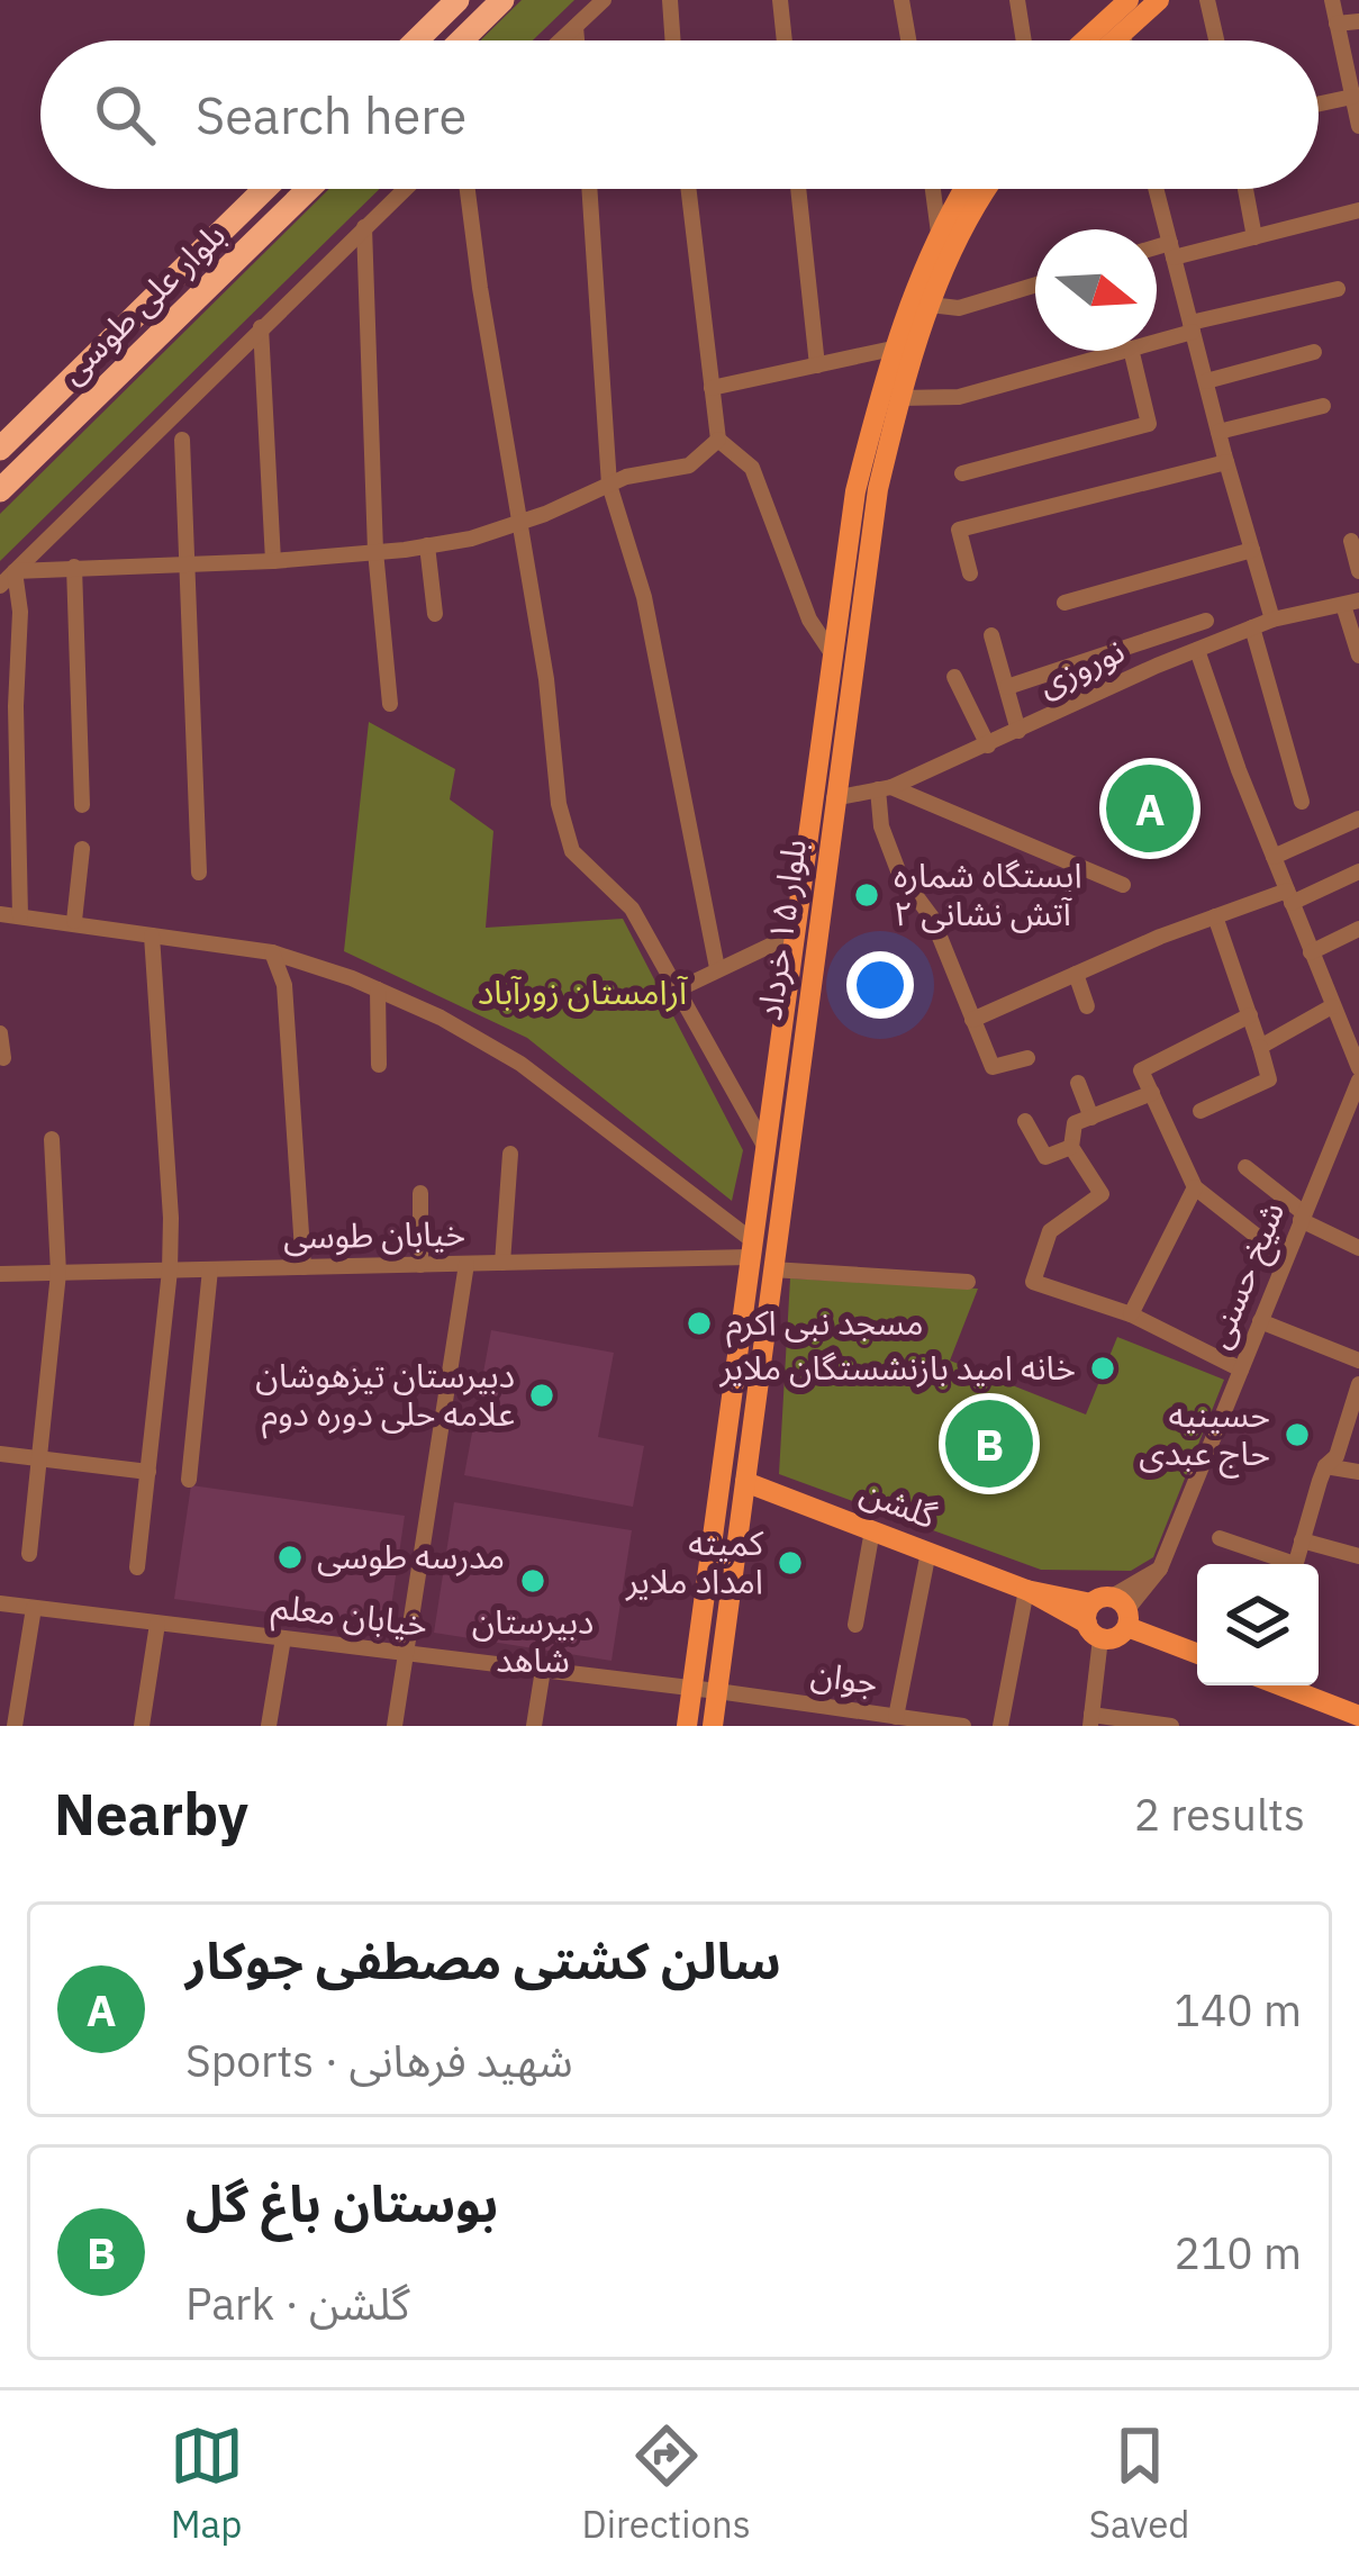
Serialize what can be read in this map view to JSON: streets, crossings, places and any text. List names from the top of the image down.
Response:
{
  "streets": {
    "highway": ["بلوار علی طوسی"],
    "main road": ["بلوار ۱۵ خرداد", "گلشن"],
    "street": [
      "نوروزی",
      "خیابان طوسی",
      "شیخ حسنی",
      "خیابان معلم",
      "جوان"
    ]
  },
  "crossings": [
    ["نوروزی", "بلوار ۱۵ خرداد"],
    ["بلوار ۱۵ خرداد", "خیابان طوسی"],
    ["بلوار ۱۵ خرداد", "گلشن"],
    ["بلوار ۱۵ خرداد", "خیابان معلم"],
    ["بلوار ۱۵ خرداد", "جوان"],
    ["شیخ حسنی", "گلشن"],
    ["خیابان معلم", "جوان"]
  ],
  "parks": ["آرامستان زورآباد"],
  "places": [
    "ایستگاه شماره ۲ آتش نشانی",
    "مسجد نبی اکرم",
    "خانه امید بازنشستگان ملایر",
    "دبیرستان تیزهوشان علامه حلی دوره دوم",
    "حسینیه حاج عبدی",
    "مدرسه طوسی",
    "کمیته امداد ملایر",
    "دبیرستان شاهد"
  ],
  "north": "right",
  "page": {
    "search": "Search here",
    "pins": ["A", "B"],
    "heading": ["Nearby", "2 results"],
    "list": [
      {
        "mark": "A",
        "name": "سالن کشتی مصطفی جوکار",
        "note": "Sports · شهید فرهانی",
        "value": "140 m"
      },
      {
        "mark": "B",
        "name": "بوستان باغ گل",
        "note": "Park · گلشن",
        "value": "210 m"
      }
    ],
    "nav": ["Map", "Directions", "Saved"]
  }
}
